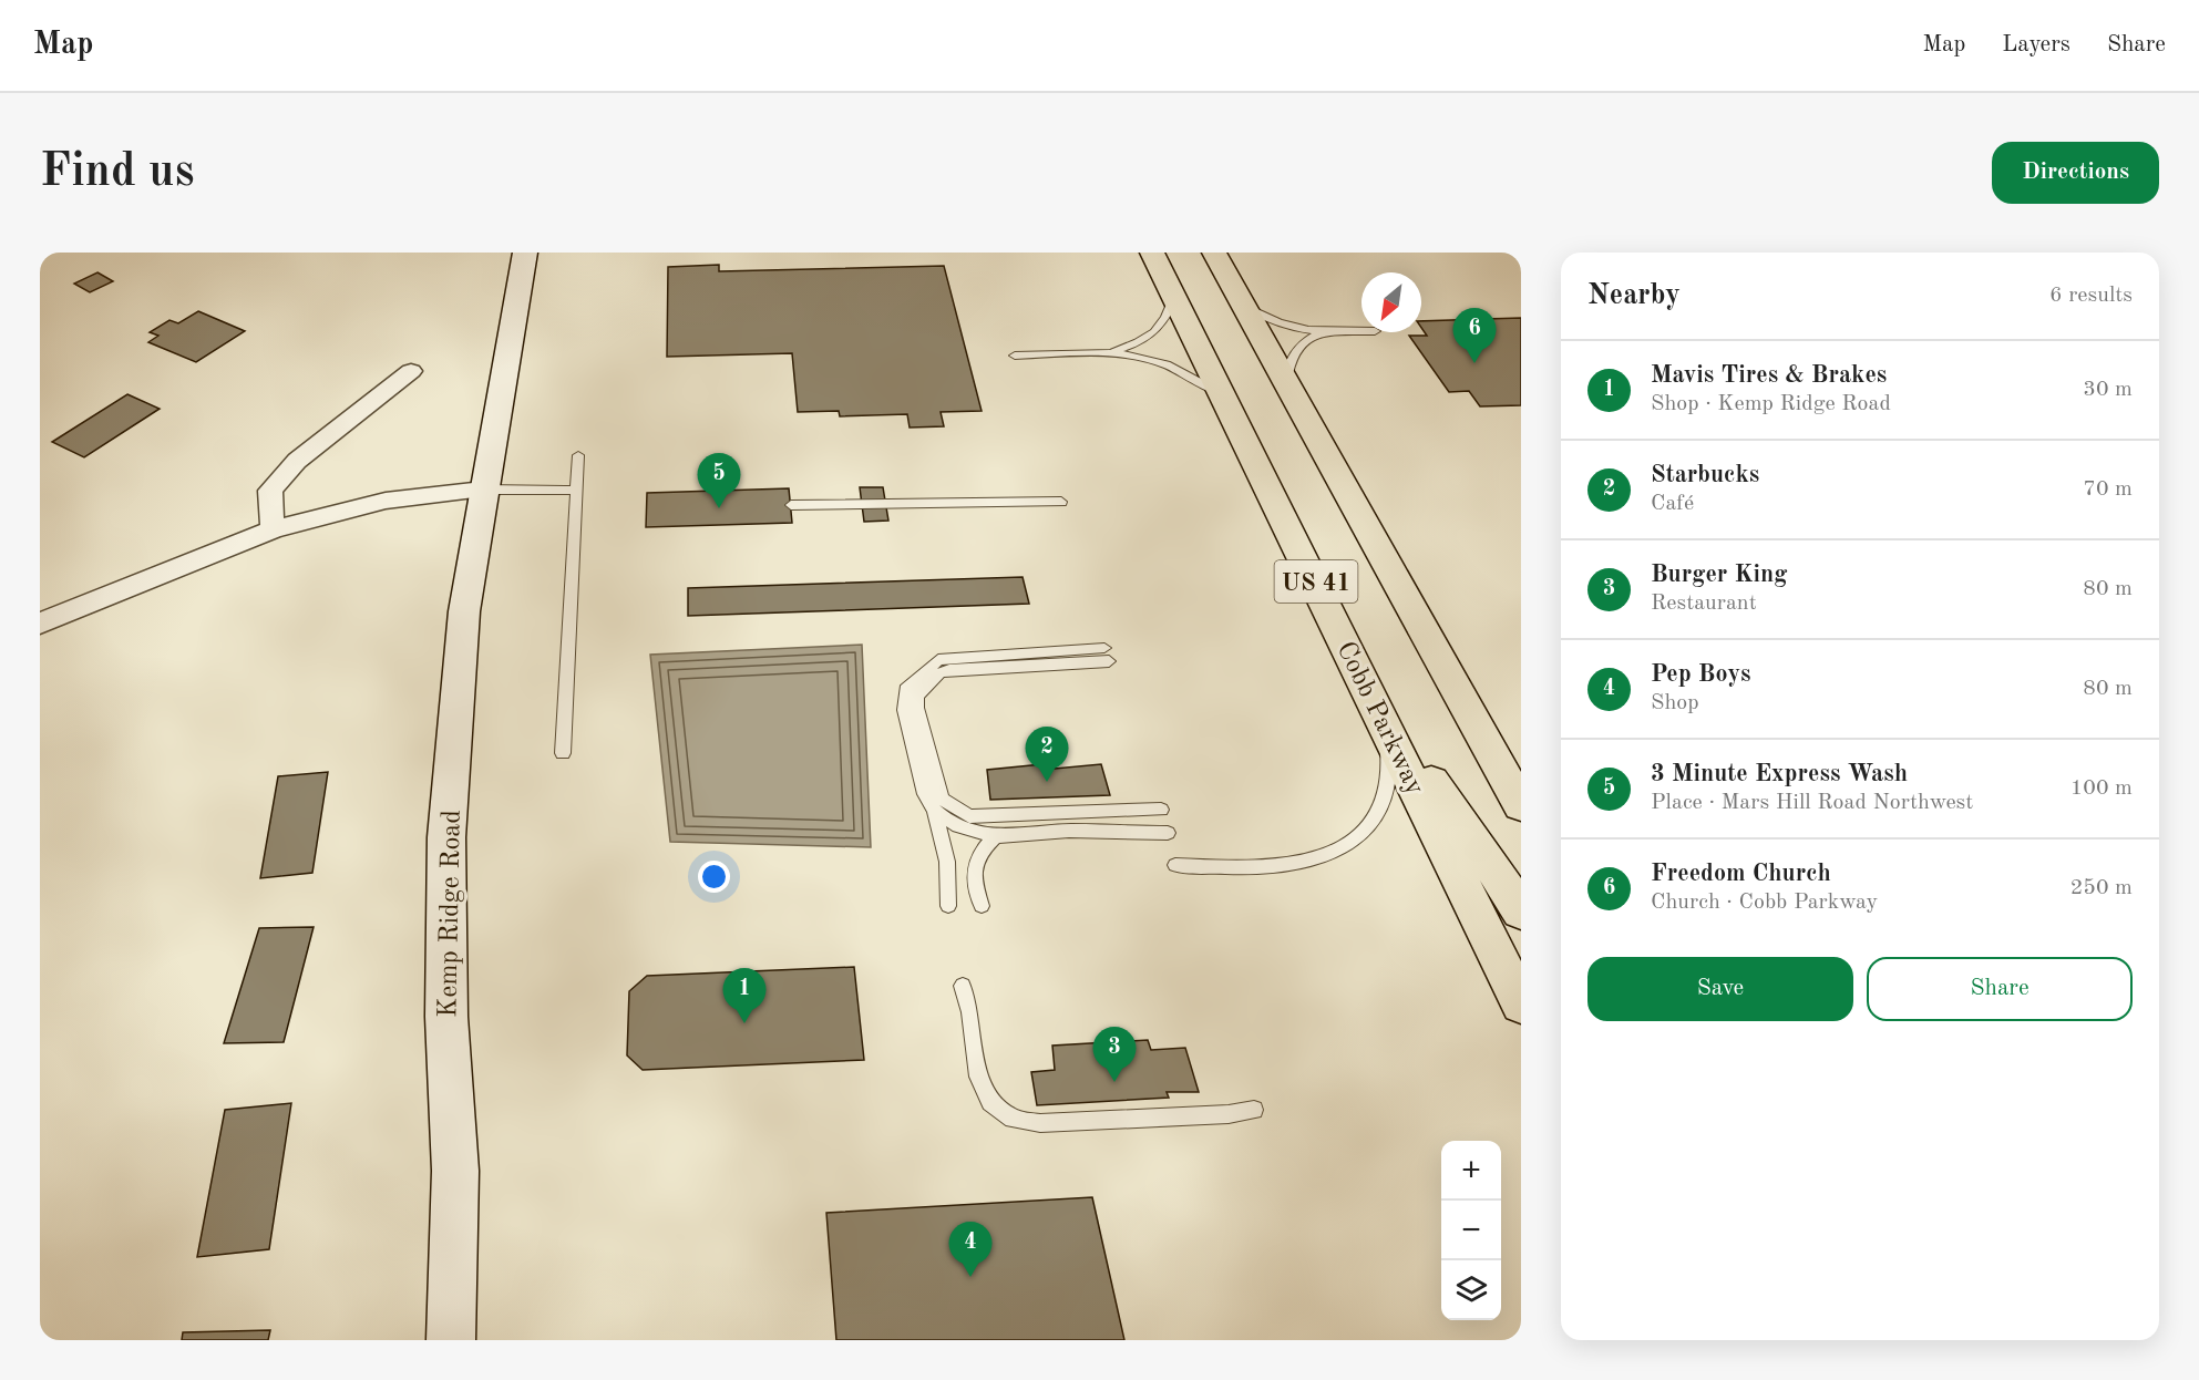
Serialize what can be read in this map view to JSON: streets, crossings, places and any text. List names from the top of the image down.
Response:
{
  "streets": {
    "main road": ["US 41", "Cobb Parkway"],
    "street": ["Kemp Ridge Road"]
  },
  "north": "bottom left",
  "page": {
    "header": "Map",
    "nav": ["Map", "Layers", "Share"],
    "buttons": [
      "Directions",
      ["Save", "Share"]
    ],
    "title": "Find us",
    "heading": ["Nearby", "6 results"],
    "pins": [
      "6",
      "5",
      "2",
      "1",
      "3",
      "4"
    ],
    "list": [
      {
        "mark": "1",
        "name": "Mavis Tires & Brakes",
        "note": "Shop · Kemp Ridge Road",
        "value": "30 m"
      },
      {
        "mark": "2",
        "name": "Starbucks",
        "note": "Café",
        "value": "70 m"
      },
      {
        "mark": "3",
        "name": "Burger King",
        "note": "Restaurant",
        "value": "80 m"
      },
      {
        "mark": "4",
        "name": "Pep Boys",
        "note": "Shop",
        "value": "80 m"
      },
      {
        "mark": "5",
        "name": "3 Minute Express Wash",
        "note": "Place · Mars Hill Road Northwest",
        "value": "100 m"
      },
      {
        "mark": "6",
        "name": "Freedom Church",
        "note": "Church · Cobb Parkway",
        "value": "250 m"
      }
    ],
    "map_buttons": ["+", "−"]
  }
}
